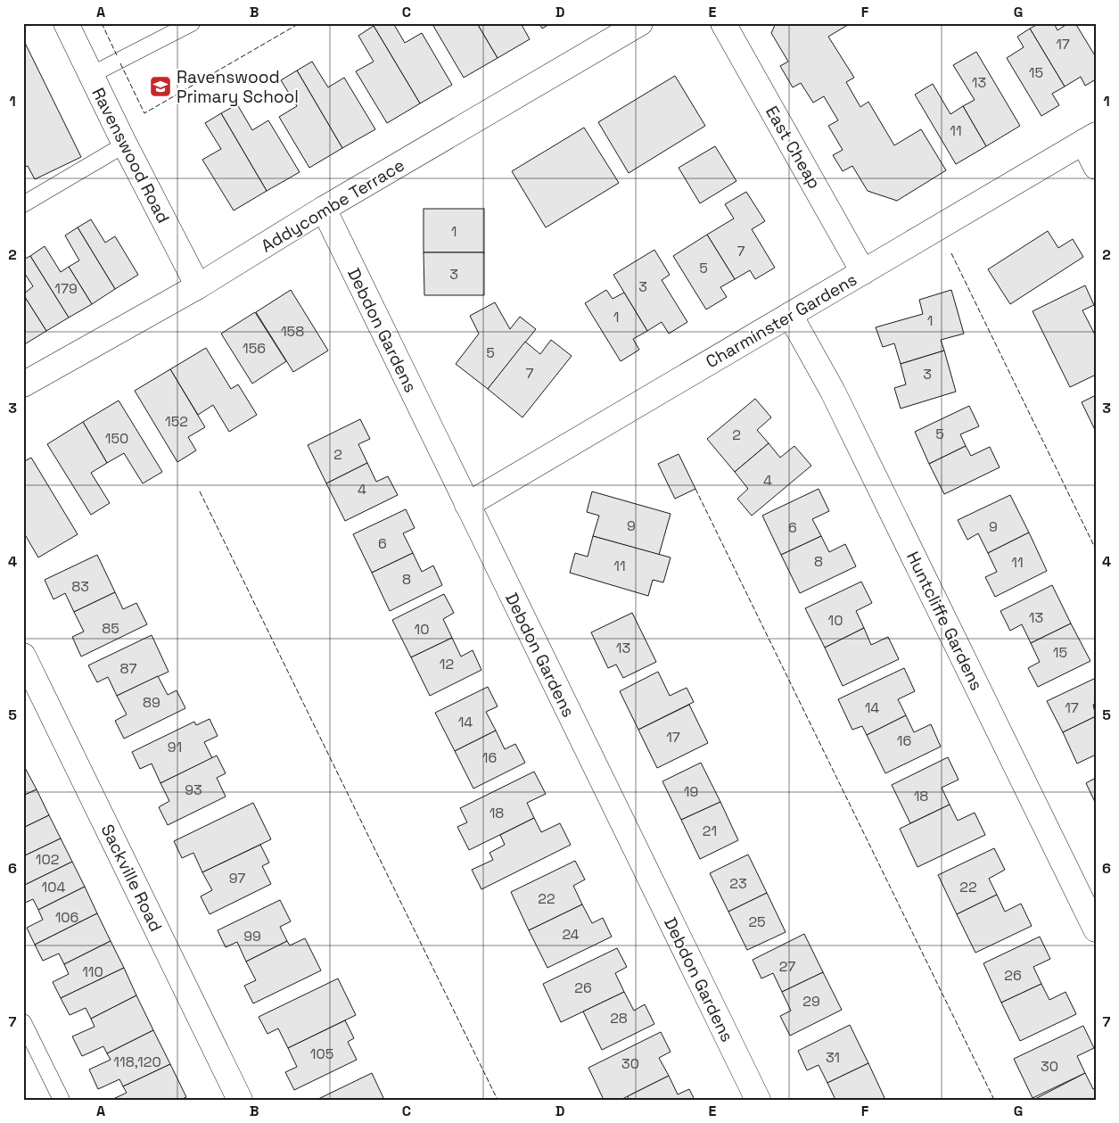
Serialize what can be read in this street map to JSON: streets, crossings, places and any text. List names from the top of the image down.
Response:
{
  "streets": {
    "street": [
      "East Cheap",
      "Ravenswood Road",
      "Addycombe Terrace",
      "Charminster Gardens",
      "Debdon Gardens",
      "Huntcliffe Gardens",
      "Sackville Road"
    ]
  },
  "crossings": [
    ["East Cheap", "Charminster Gardens"],
    ["Ravenswood Road", "Addycombe Terrace"],
    ["Addycombe Terrace", "Debdon Gardens"],
    ["Charminster Gardens", "Debdon Gardens"],
    ["Charminster Gardens", "Huntcliffe Gardens"]
  ],
  "places": {
    "school or university": ["Ravenswood Primary School"]
  },
  "house_numbers": [
    "17",
    "15",
    "13",
    "11",
    "1",
    "7",
    "5",
    "3",
    "3",
    "179",
    "1",
    "1",
    "158",
    "156",
    "5",
    "7",
    "3",
    "152",
    "5",
    "2",
    "150",
    "2",
    "4",
    "4",
    "9",
    "9",
    "6",
    "6",
    "8",
    "11",
    "11",
    "8",
    "83",
    "13",
    "10",
    "85",
    "10",
    "13",
    "15",
    "12",
    "87",
    "89",
    "14",
    "17",
    "14",
    "17",
    "16",
    "91",
    "16",
    "93",
    "19",
    "18",
    "18",
    "21",
    "102",
    "97",
    "23",
    "104",
    "22",
    "22",
    "106",
    "25",
    "24",
    "99",
    "27",
    "110",
    "26",
    "26",
    "29",
    "28",
    "105",
    "31",
    "118,120",
    "30",
    "30"
  ],
  "grid": {
    "columns": [
      "A",
      "B",
      "C",
      "D",
      "E",
      "F",
      "G"
    ],
    "rows": [
      "1",
      "2",
      "3",
      "4",
      "5",
      "6",
      "7"
    ]
  }
}
